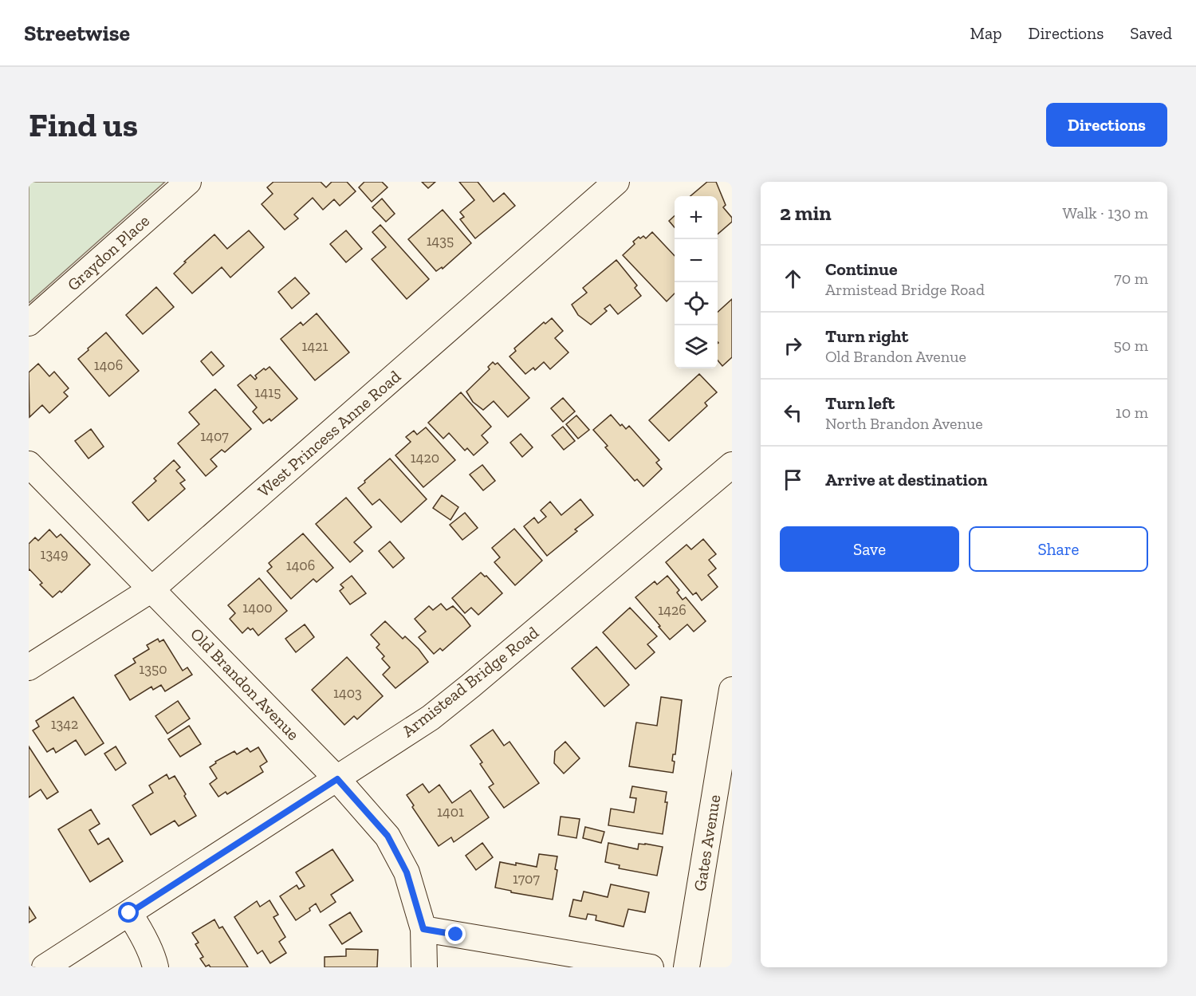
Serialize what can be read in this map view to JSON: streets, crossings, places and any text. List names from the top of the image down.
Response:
{
  "streets": {
    "street": [
      "Graydon Place",
      "West Princess Anne Road",
      "Armistead Bridge Road",
      "Old Brandon Avenue",
      "Gates Avenue"
    ]
  },
  "crossings": [
    ["West Princess Anne Road", "Old Brandon Avenue"],
    ["Armistead Bridge Road", "Old Brandon Avenue"]
  ],
  "house_numbers": [
    "1435",
    "1421",
    "1406",
    "1415",
    "1407",
    "1420",
    "1349",
    "1406",
    "1400",
    "1426",
    "1350",
    "1403",
    "1342",
    "1401",
    "1707"
  ],
  "page": {
    "header": "Streetwise",
    "nav": ["Map", "Directions", "Saved"],
    "buttons": [
      "Directions",
      ["Save", "Share"]
    ],
    "title": "Find us",
    "heading": ["2 min", "Walk · 130 m"],
    "map_buttons": ["+", "−"],
    "list": [
      ["Continue", "Armistead Bridge Road", "70 m"],
      ["Turn right", "Old Brandon Avenue", "50 m"],
      ["Turn left", "North Brandon Avenue", "10 m"],
      "Arrive at destination"
    ]
  }
}
